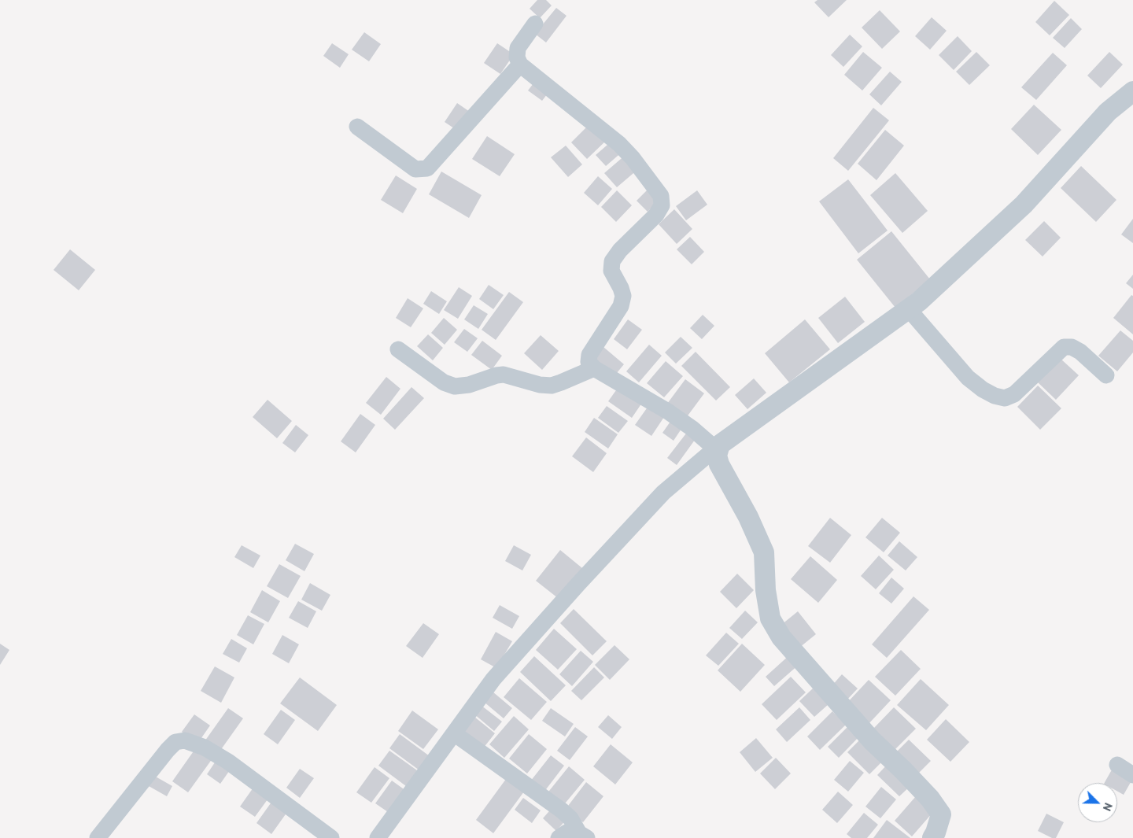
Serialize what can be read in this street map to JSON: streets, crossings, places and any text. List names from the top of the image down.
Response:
{
  "north": "bottom right"
}
